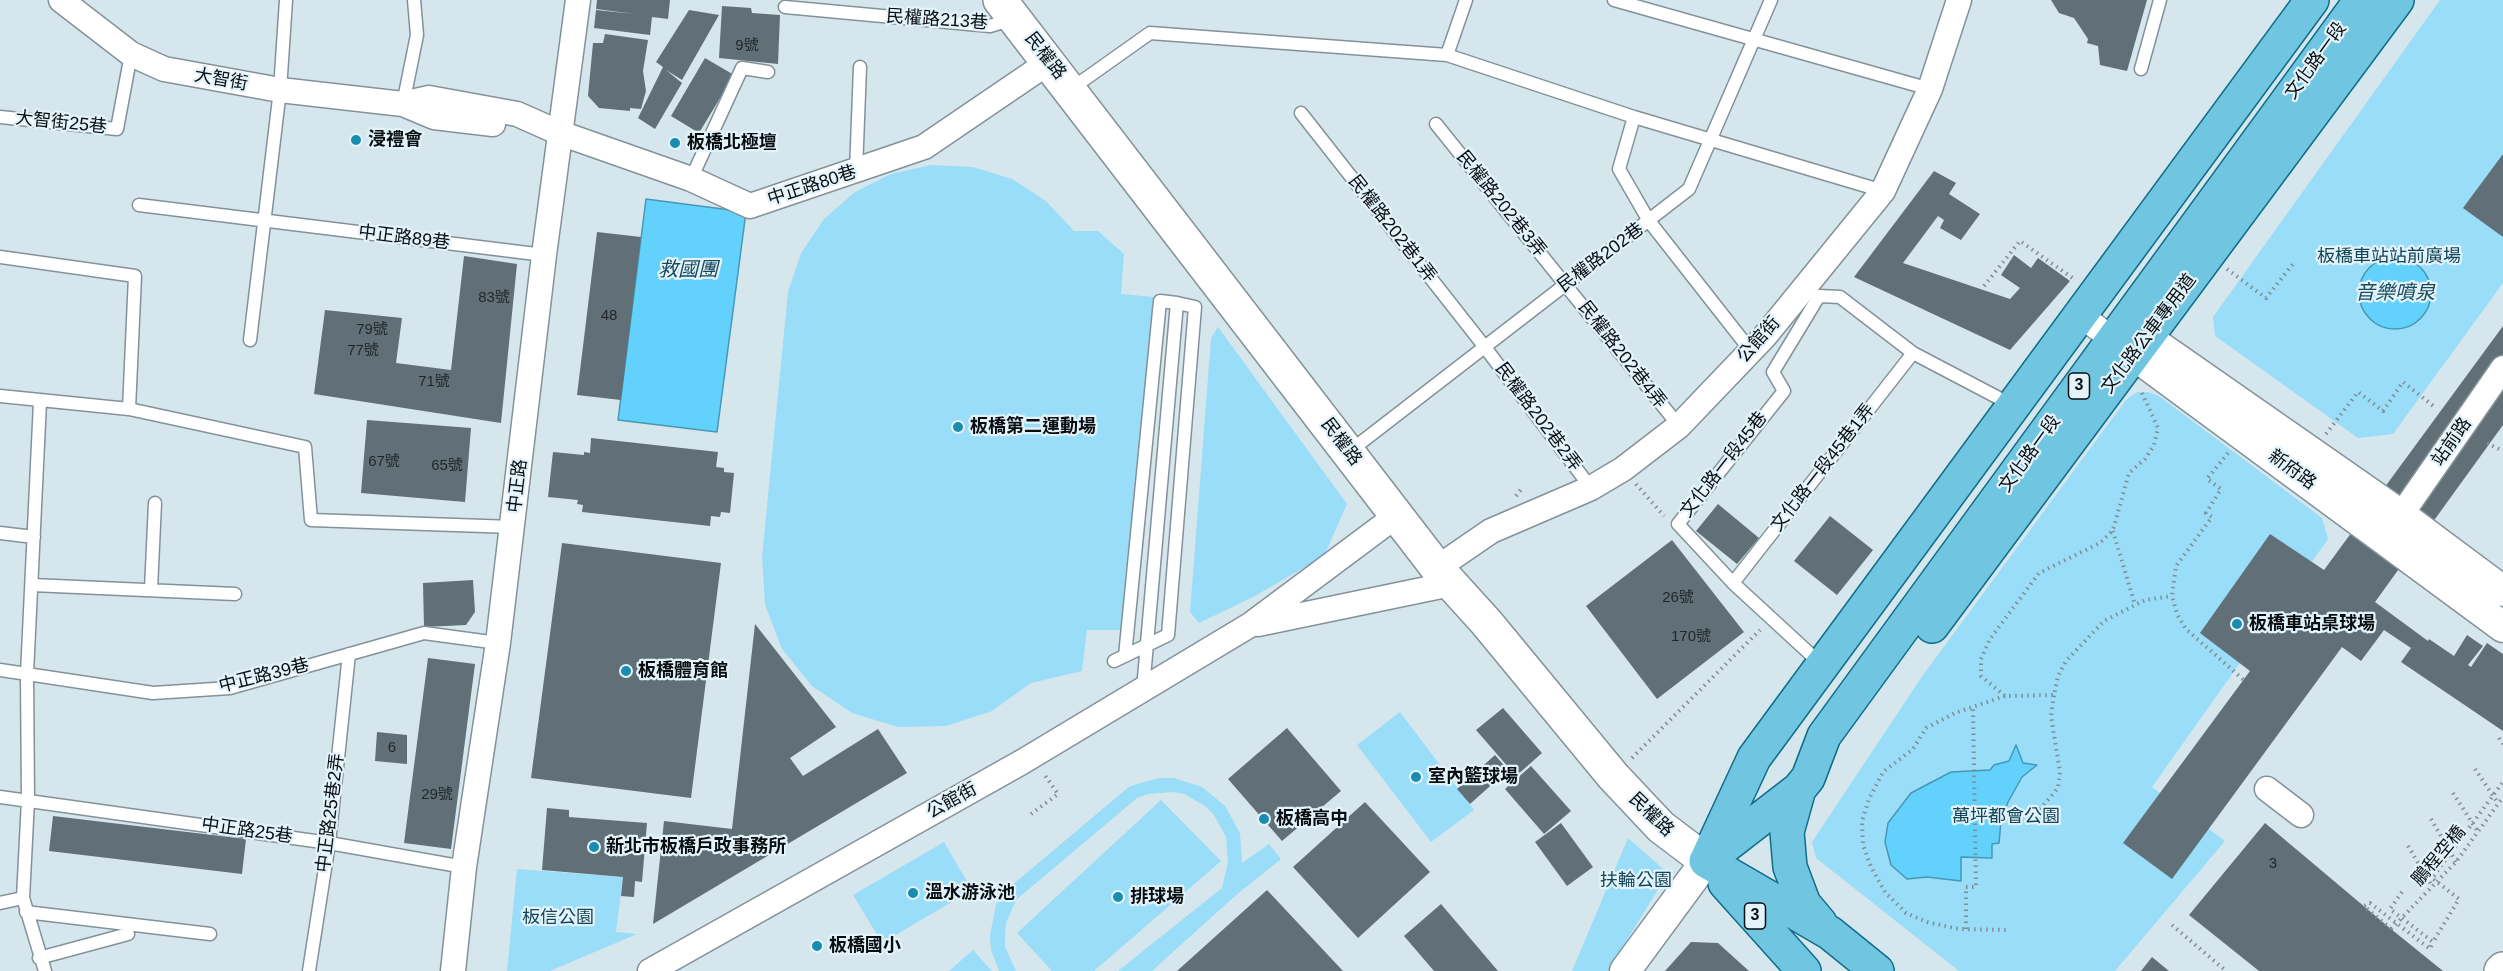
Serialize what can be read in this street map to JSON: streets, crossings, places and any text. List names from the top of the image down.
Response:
{
  "streets": {
    "main road": [
      "民權路",
      "文化路一段",
      "文化路公車專用道",
      "3"
    ],
    "street": [
      "大智街",
      "中正路80巷",
      "公館街",
      "站前路",
      "新府路",
      "中正路"
    ],
    "lane": [
      "民權路213巷",
      "大智街25巷",
      "民權路202巷3弄",
      "民權路202巷1弄",
      "中正路89巷",
      "民權路202巷",
      "民權路202巷4弄",
      "民權路202巷2弄",
      "文化路一段45巷",
      "文化路一段45巷1弄",
      "中正路39巷",
      "中正路25巷2弄",
      "中正路25巷"
    ],
    "path": ["鵬程空橋"]
  },
  "crossings": [
    ["民權路213巷", "民權路"],
    ["民權路", "中正路80巷"],
    ["民權路", "民權路202巷"],
    ["民權路", "公館街"],
    ["民權路", "3"],
    ["文化路一段", "文化路公車專用道"],
    ["文化路一段", "新府路"],
    ["大智街", "大智街25巷"],
    ["大智街", "中正路80巷"],
    ["大智街", "中正路"],
    ["中正路80巷", "中正路"],
    ["民權路202巷3弄", "民權路202巷"],
    ["民權路202巷3弄", "民權路202巷4弄"],
    ["民權路202巷1弄", "民權路202巷"],
    ["民權路202巷1弄", "民權路202巷2弄"],
    ["中正路89巷", "中正路"],
    ["民權路202巷", "民權路202巷4弄"],
    ["民權路202巷", "民權路202巷2弄"],
    ["文化路公車專用道", "3"],
    ["文化路公車專用道", "新府路"],
    ["公館街", "民權路202巷4弄"],
    ["公館街", "民權路202巷2弄"],
    ["3", "文化路一段45巷"],
    ["3", "新府路"],
    ["站前路", "新府路"],
    ["文化路一段45巷", "文化路一段45巷1弄"],
    ["中正路", "中正路39巷"],
    ["中正路", "中正路25巷"],
    ["中正路39巷", "中正路25巷2弄"],
    ["中正路25巷2弄", "中正路25巷"]
  ],
  "water": ["救國團", "音樂噴泉"],
  "parks": [
    "板橋車站站前廣場",
    "萬坪都會公園",
    "扶輪公園",
    "板信公園"
  ],
  "places": [
    "浸禮會",
    "板橋北極壇",
    "板橋第二運動場",
    "板橋車站桌球場",
    "板橋體育館",
    "室內籃球場",
    "板橋高中",
    "新北市板橋戶政事務所",
    "溫水游泳池",
    "排球場",
    "板橋國小"
  ],
  "house_numbers": [
    "9號",
    "83號",
    "48",
    "79號",
    "77號",
    "71號",
    "67號",
    "65號",
    "26號",
    "170號",
    "6",
    "29號",
    "3"
  ]
}
